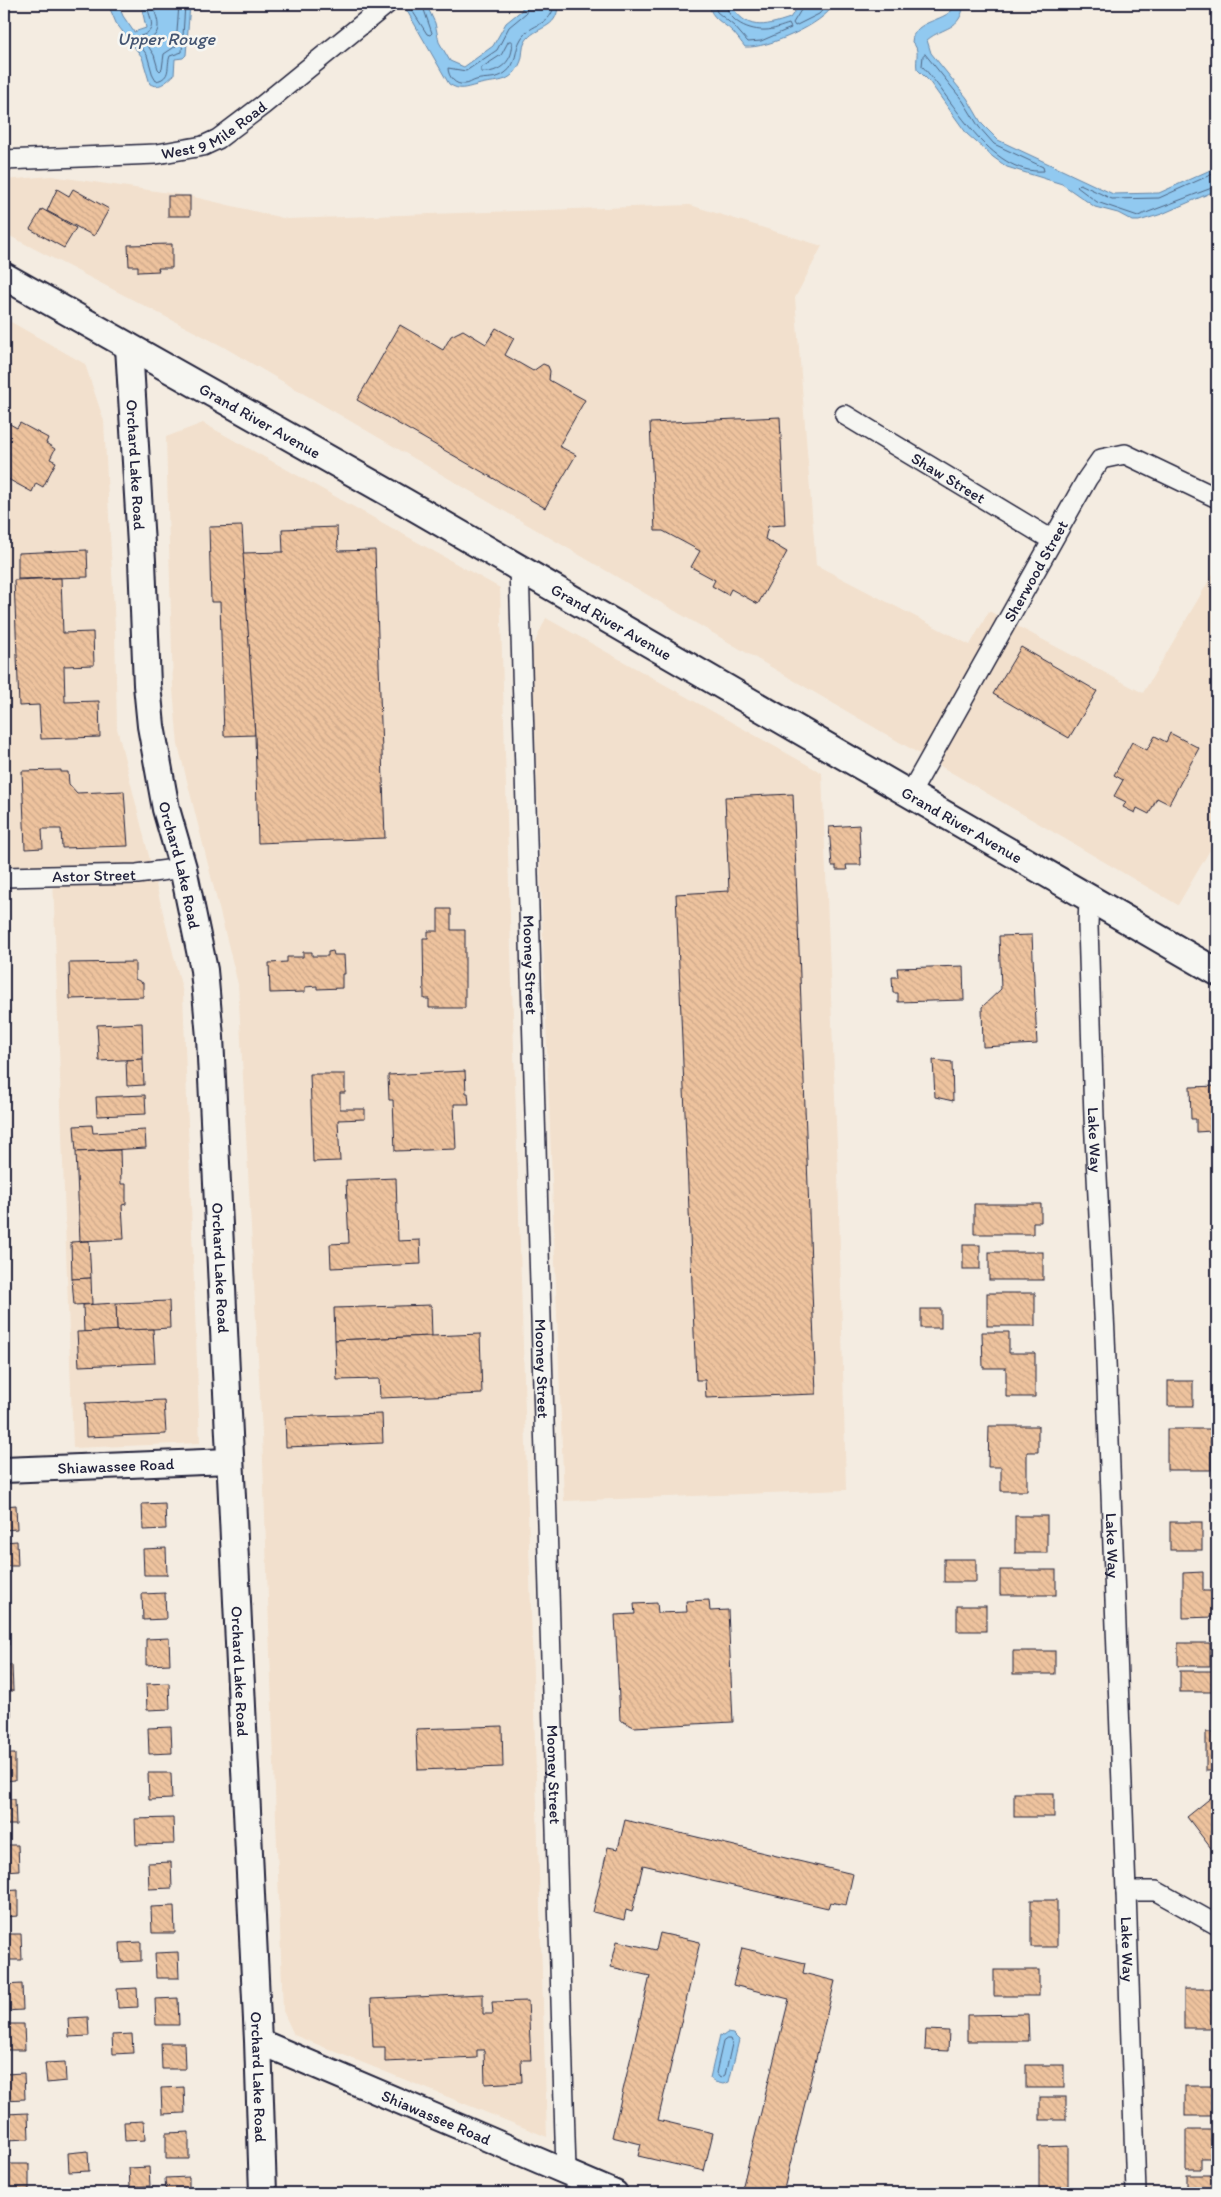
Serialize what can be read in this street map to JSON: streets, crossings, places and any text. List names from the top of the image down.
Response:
{
  "streets": {
    "main road": ["Grand River Avenue", "Orchard Lake Road"],
    "street": [
      "West 9 Mile Road",
      "Shaw Street",
      "Sherwood Street",
      "Astor Street",
      "Mooney Street",
      "Lake Way",
      "Shiawassee Road"
    ]
  },
  "crossings": [
    ["Grand River Avenue", "Orchard Lake Road"],
    ["Grand River Avenue", "Sherwood Street"],
    ["Grand River Avenue", "Mooney Street"],
    ["Grand River Avenue", "Lake Way"],
    ["Orchard Lake Road", "Astor Street"],
    ["Orchard Lake Road", "Shiawassee Road"],
    ["Shaw Street", "Sherwood Street"],
    ["Mooney Street", "Shiawassee Road"]
  ],
  "water": ["Upper Rouge"]
}
